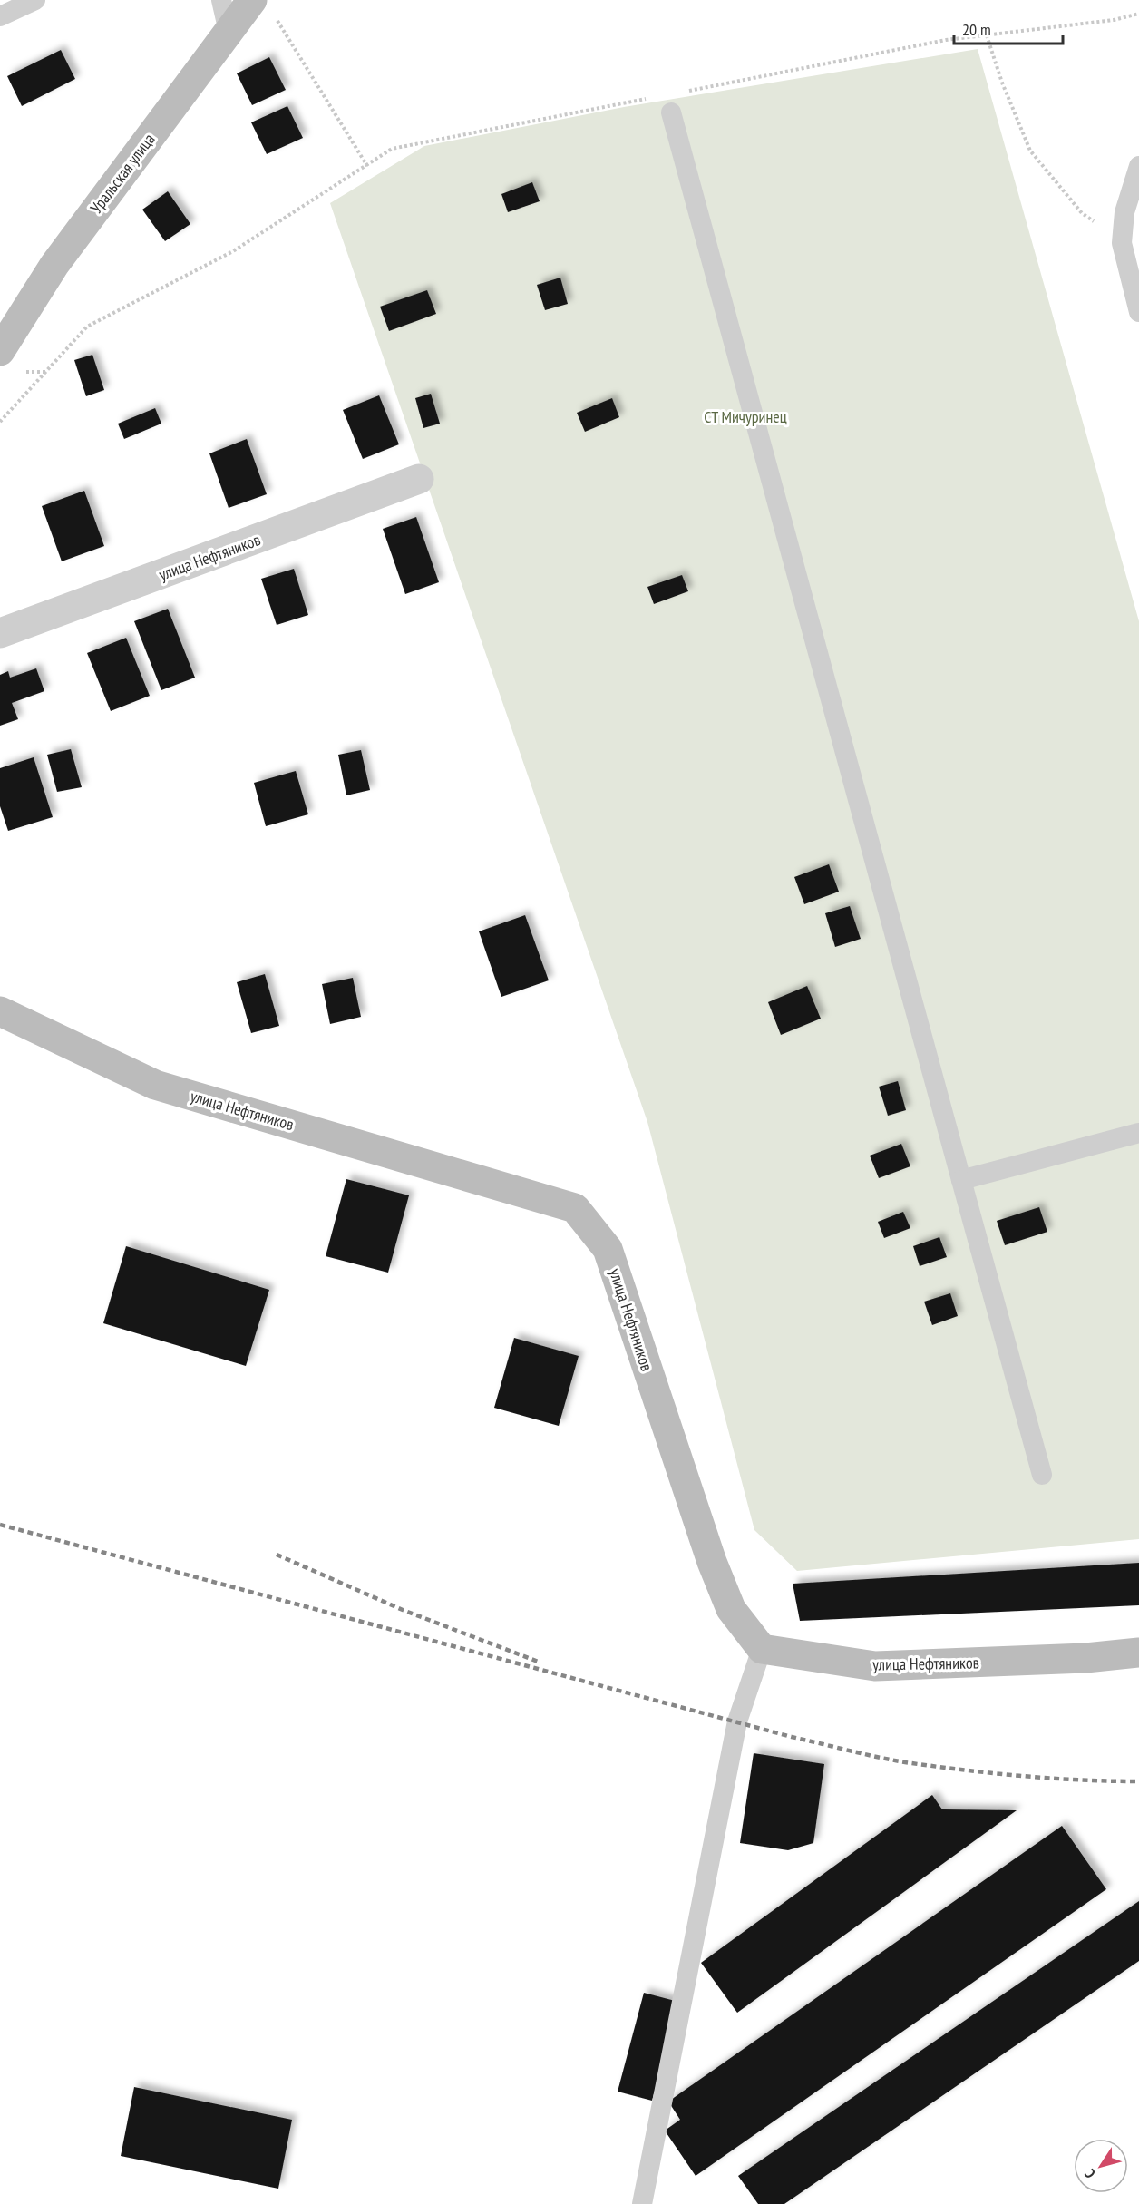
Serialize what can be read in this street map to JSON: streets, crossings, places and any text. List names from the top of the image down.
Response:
{
  "streets": {
    "street": ["Уральская улица", "улица Нефтяников"]
  },
  "parks": ["СТ Мичуринец"],
  "scale_bar": "20 m",
  "north": "bottom left"
}
